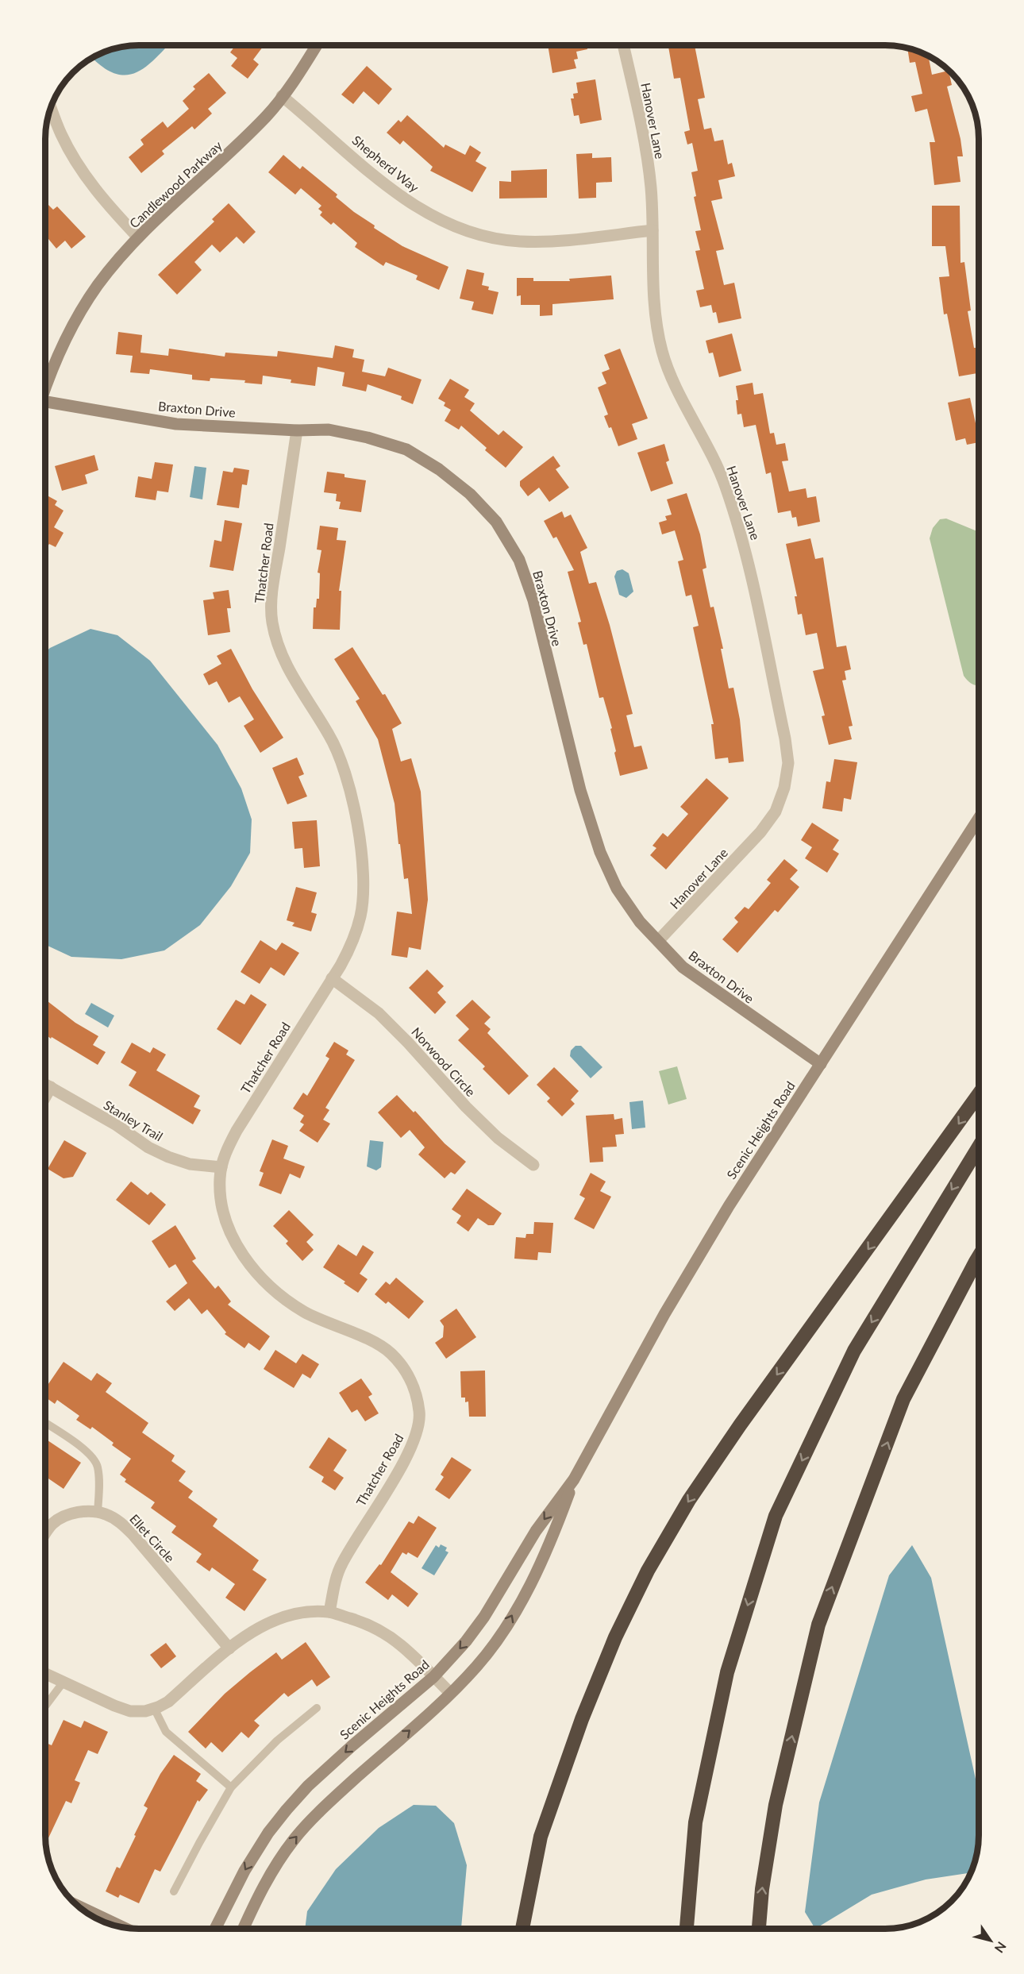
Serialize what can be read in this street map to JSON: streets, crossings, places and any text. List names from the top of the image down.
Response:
{
  "streets": {
    "street": [
      "Hanover Lane",
      "Shepherd Way",
      "Candlewood Parkway",
      "Braxton Drive",
      "Thatcher Road",
      "Norwood Circle",
      "Stanley Trail",
      "Scenic Heights Road",
      "Ellet Circle"
    ]
  },
  "crossings": [
    ["Hanover Lane", "Shepherd Way"],
    ["Hanover Lane", "Braxton Drive"],
    ["Shepherd Way", "Candlewood Parkway"],
    ["Braxton Drive", "Thatcher Road"],
    ["Braxton Drive", "Scenic Heights Road"],
    ["Thatcher Road", "Norwood Circle"],
    ["Thatcher Road", "Stanley Trail"]
  ],
  "north": "bottom right"
}
